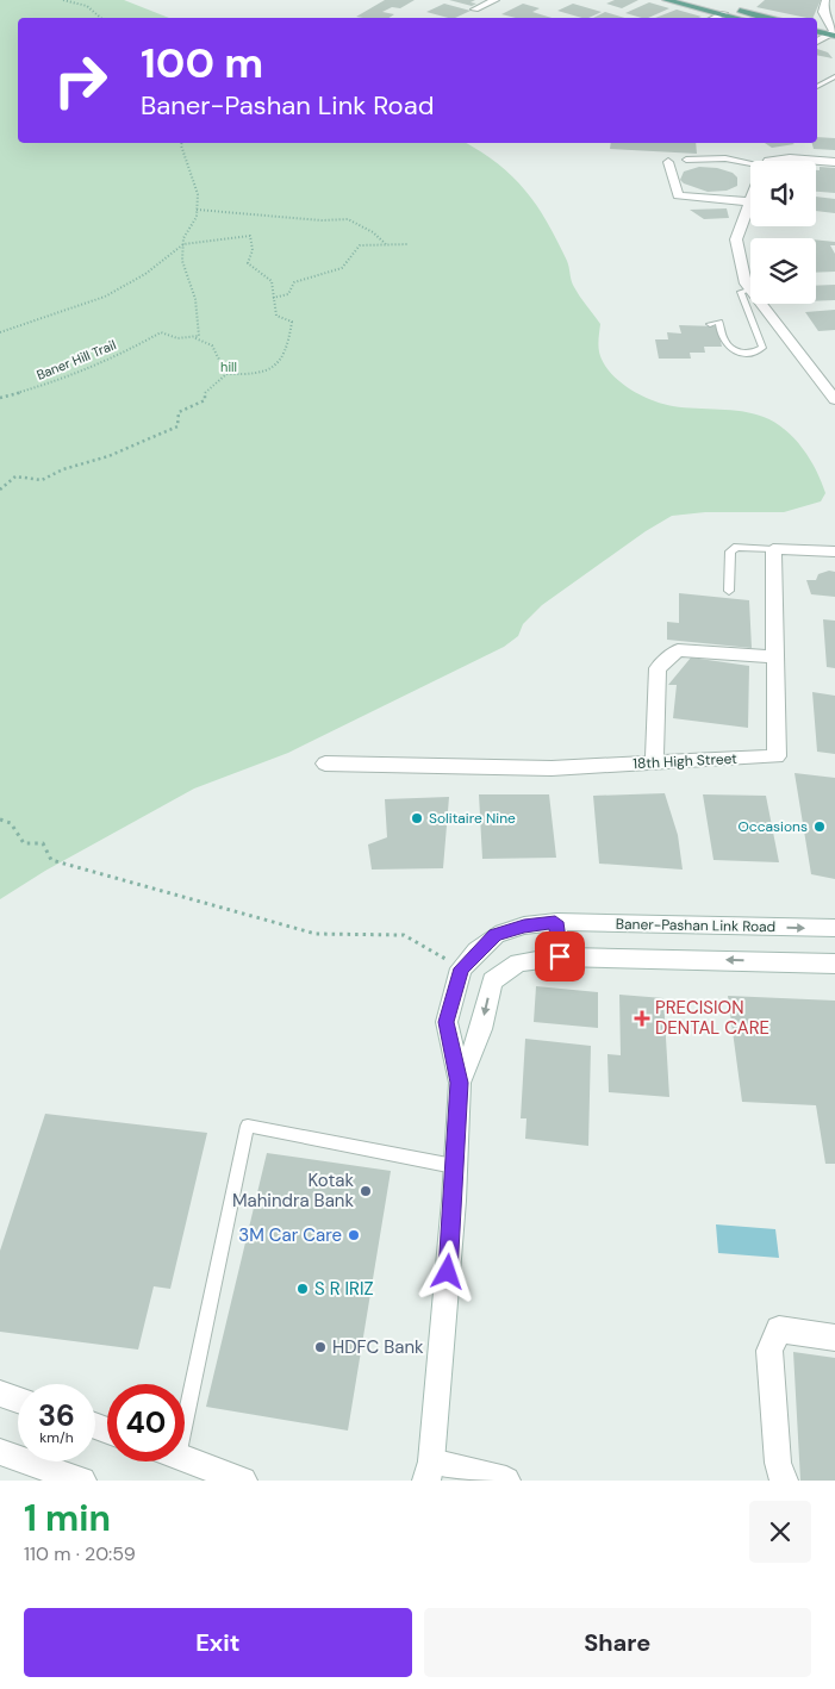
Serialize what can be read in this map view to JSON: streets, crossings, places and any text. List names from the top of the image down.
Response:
{
  "streets": {
    "street": ["18th High Street", "Baner-Pashan Link Road"],
    "path": ["Baner Hill Trail"]
  },
  "parks": ["hill"],
  "places": {
    "other": [
      "Solitaire Nine",
      "Occasions",
      "Kotak Mahindra Bank",
      "3M Car Care",
      "S R IRIZ",
      "HDFC Bank"
    ],
    "health": ["PRECISION DENTAL CARE"]
  },
  "page": {
    "turn": ["100 m", "Baner-Pashan Link Road"],
    "speed": "36 km/h",
    "limit": "40",
    "heading": ["1 min", "110 m · 20:59"],
    "buttons": ["Exit", "Share"]
  }
}
